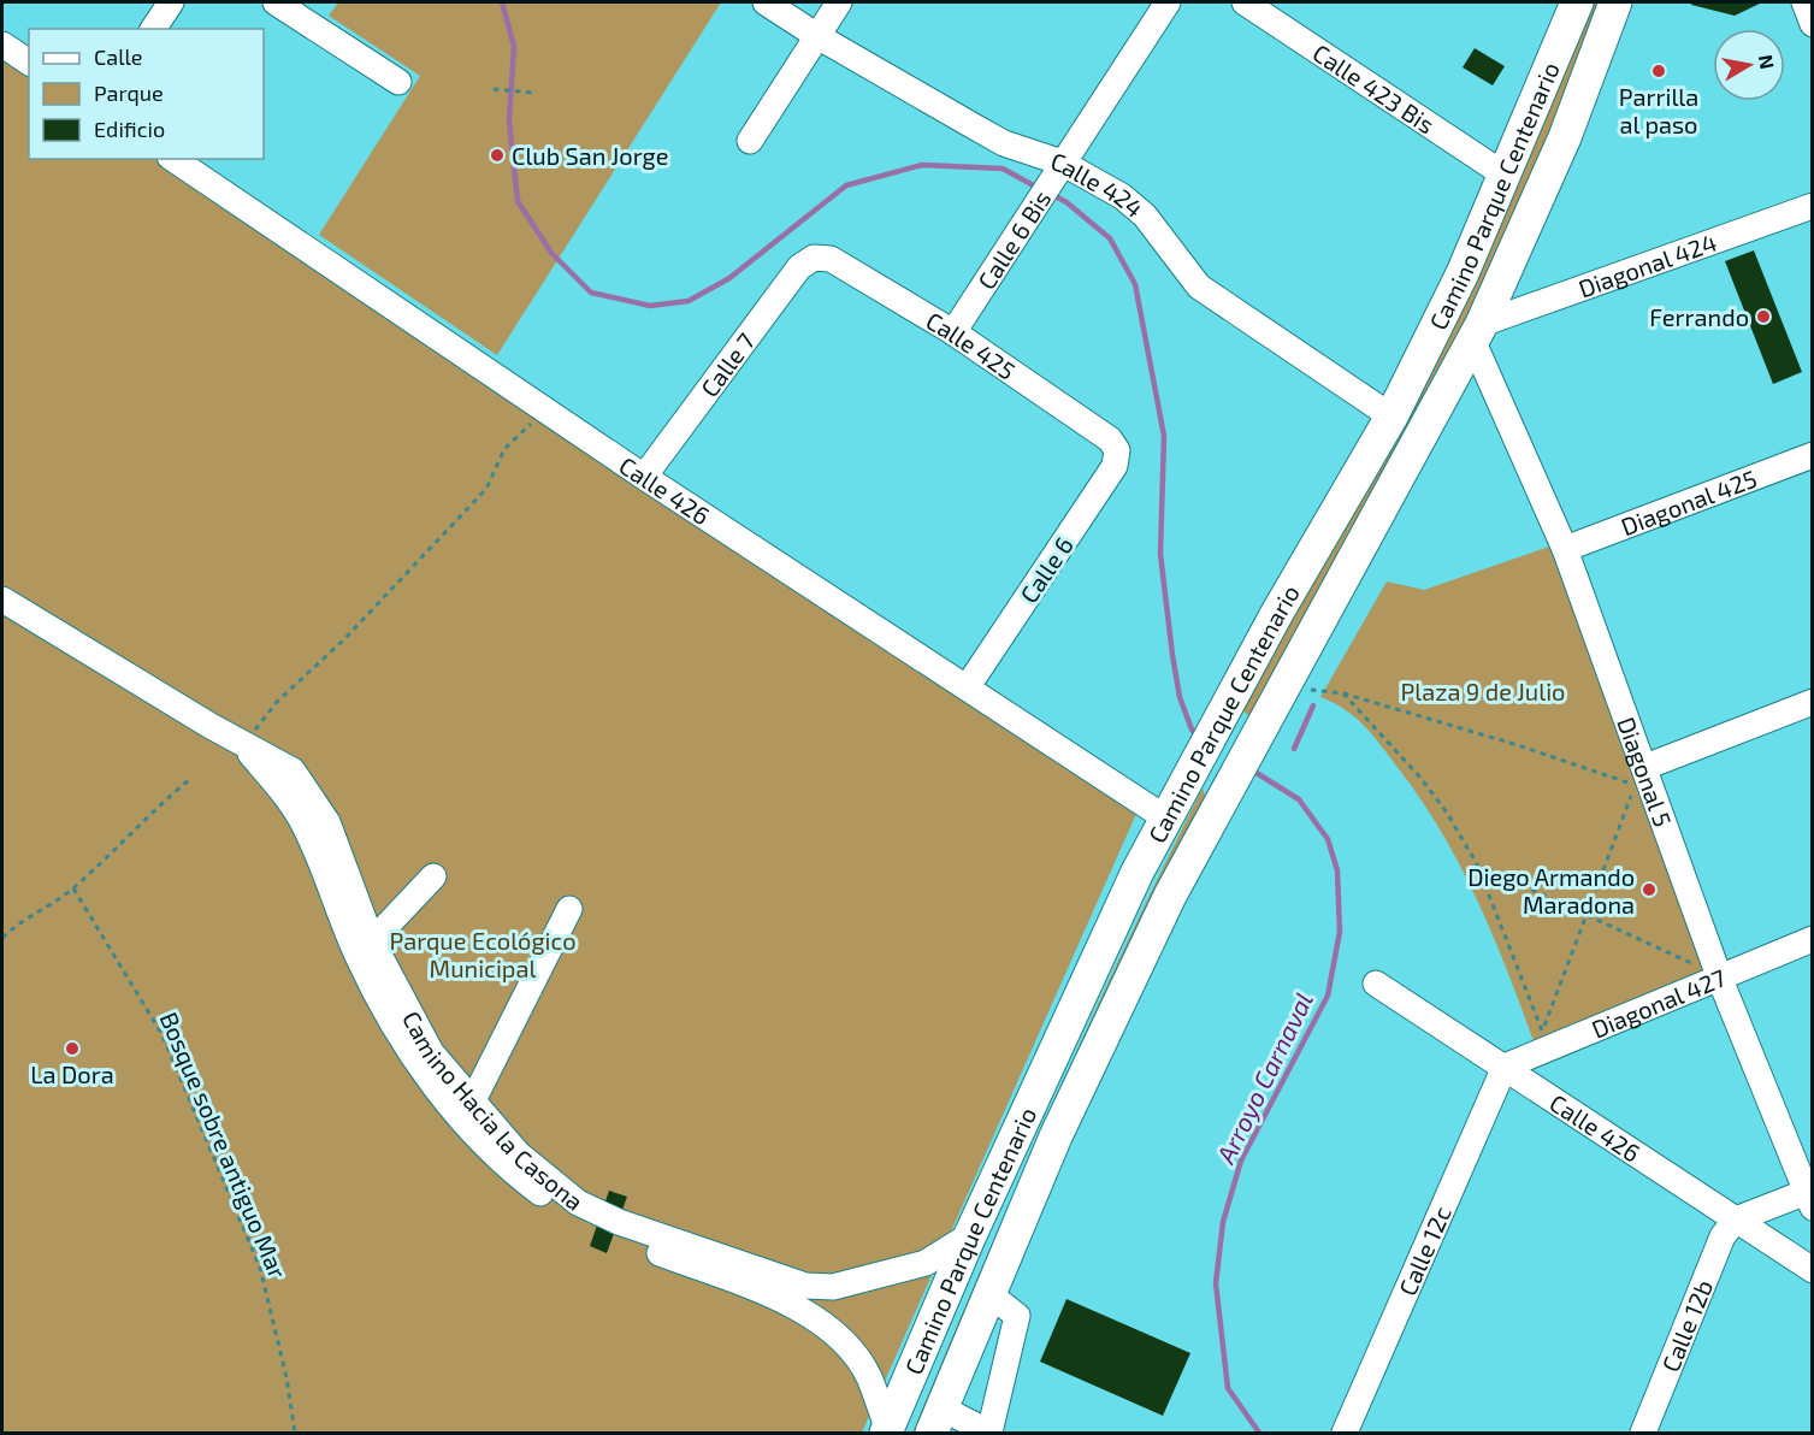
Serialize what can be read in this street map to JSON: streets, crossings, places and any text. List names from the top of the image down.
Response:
{
  "streets": {
    "main road": ["Camino Parque Centenario"],
    "street": [
      "Calle 423 Bis",
      "Calle 424",
      "Calle 6 Bis",
      "Diagonal 424",
      "Calle 425",
      "Calle 7",
      "Calle 426",
      "Diagonal 425",
      "Calle 6",
      "Diagonal 5",
      "Diagonal 427",
      "Camino Hacia la Casona",
      "Calle 12c",
      "Calle 12b"
    ],
    "path": ["Bosque sobre antiguo Mar"]
  },
  "crossings": [
    ["Calle 423 Bis", "Camino Parque Centenario"],
    ["Calle 424", "Camino Parque Centenario"],
    ["Calle 424", "Calle 6 Bis"],
    ["Camino Parque Centenario", "Diagonal 424"],
    ["Camino Parque Centenario", "Calle 426"],
    ["Camino Parque Centenario", "Diagonal 5"],
    ["Camino Parque Centenario", "Camino Hacia la Casona"],
    ["Calle 6 Bis", "Calle 425"],
    ["Diagonal 424", "Diagonal 5"],
    ["Calle 425", "Calle 7"],
    ["Calle 425", "Calle 6"],
    ["Calle 7", "Calle 426"],
    ["Calle 426", "Calle 6"],
    ["Calle 426", "Diagonal 427"],
    ["Calle 426", "Calle 12c"],
    ["Calle 426", "Calle 12b"],
    ["Diagonal 425", "Diagonal 5"],
    ["Diagonal 5", "Diagonal 427"],
    ["Diagonal 427", "Calle 12c"]
  ],
  "water": ["Arroyo Carnaval"],
  "parks": ["Plaza 9 de Julio", "Parque Ecológico Municipal"],
  "places": [
    "Parrilla al paso",
    "Club San Jorge",
    "Ferrando",
    "Diego Armando Maradona",
    "La Dora"
  ],
  "legend": ["Calle", "Parque", "Edificio"],
  "north": "right"
}
